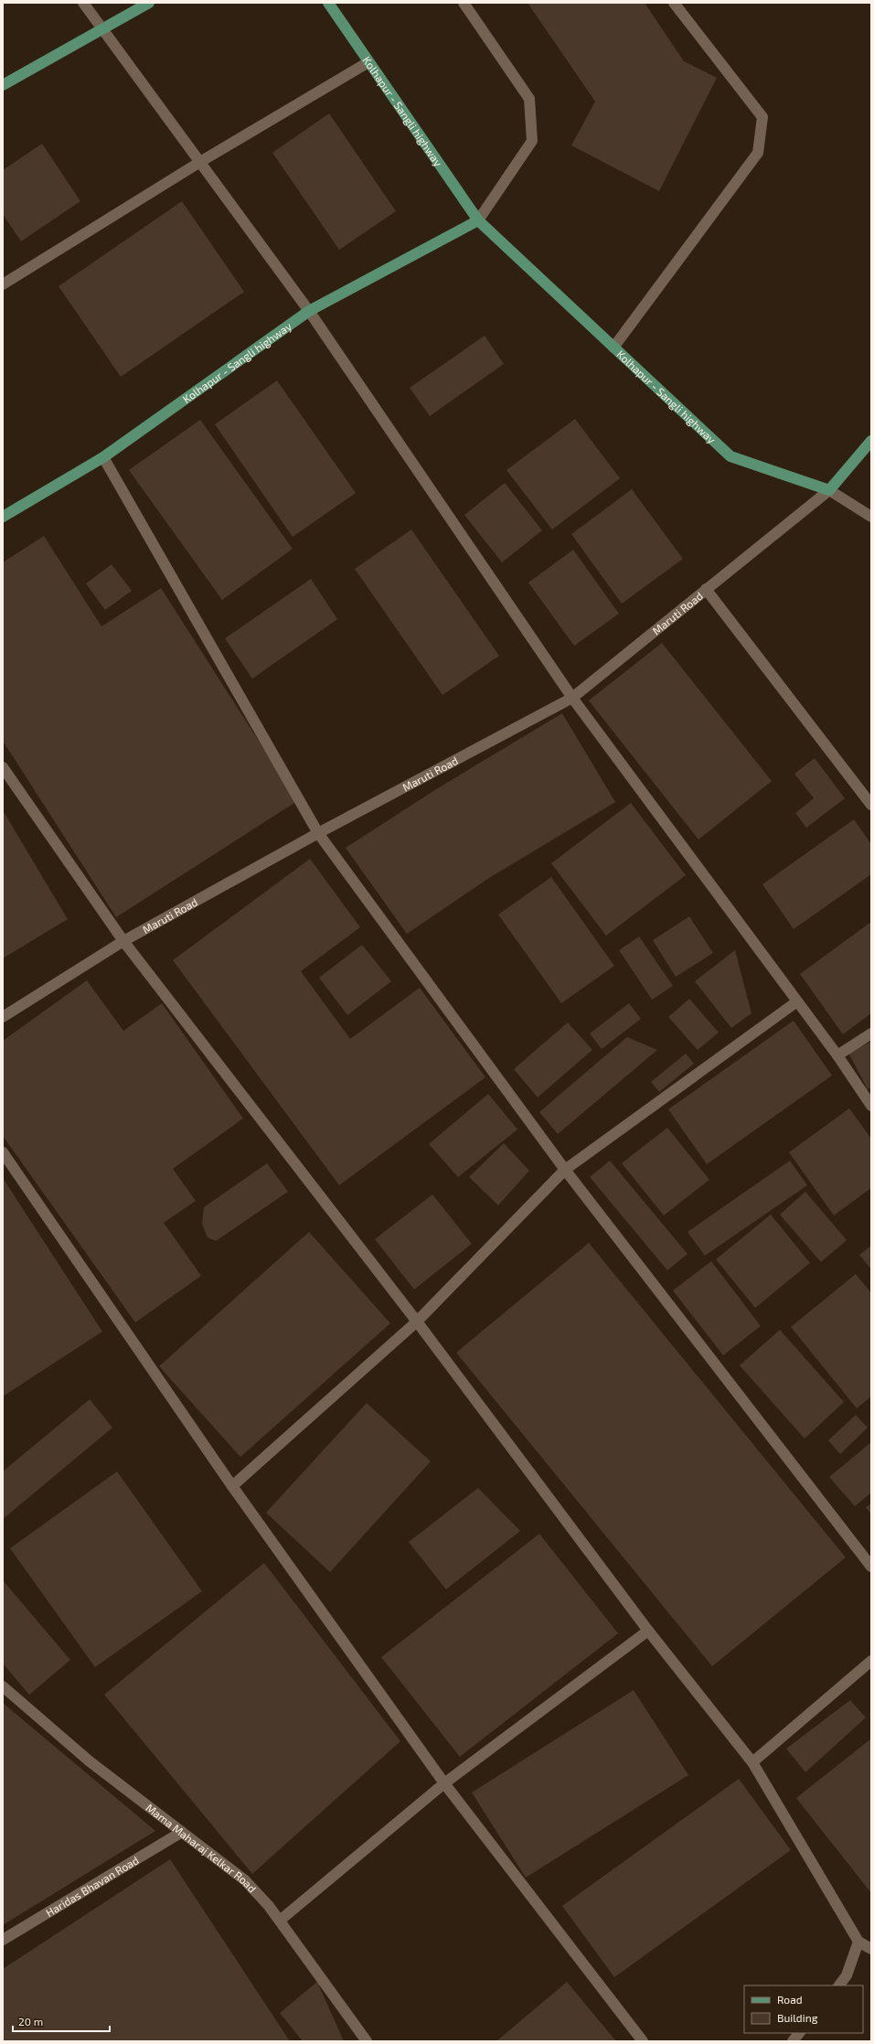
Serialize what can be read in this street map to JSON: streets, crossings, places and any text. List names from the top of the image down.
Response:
{
  "streets": {
    "main road": ["Kolhapur - Sangli highway"],
    "street": ["Maruti Road", "Mama Maharaj Kelkar Road", "Haridas Bhavan Road"]
  },
  "crossings": [
    ["Kolhapur - Sangli highway", "Maruti Road"],
    ["Mama Maharaj Kelkar Road", "Haridas Bhavan Road"]
  ],
  "legend": ["Road", "Building"],
  "scale_bar": "20 m"
}
